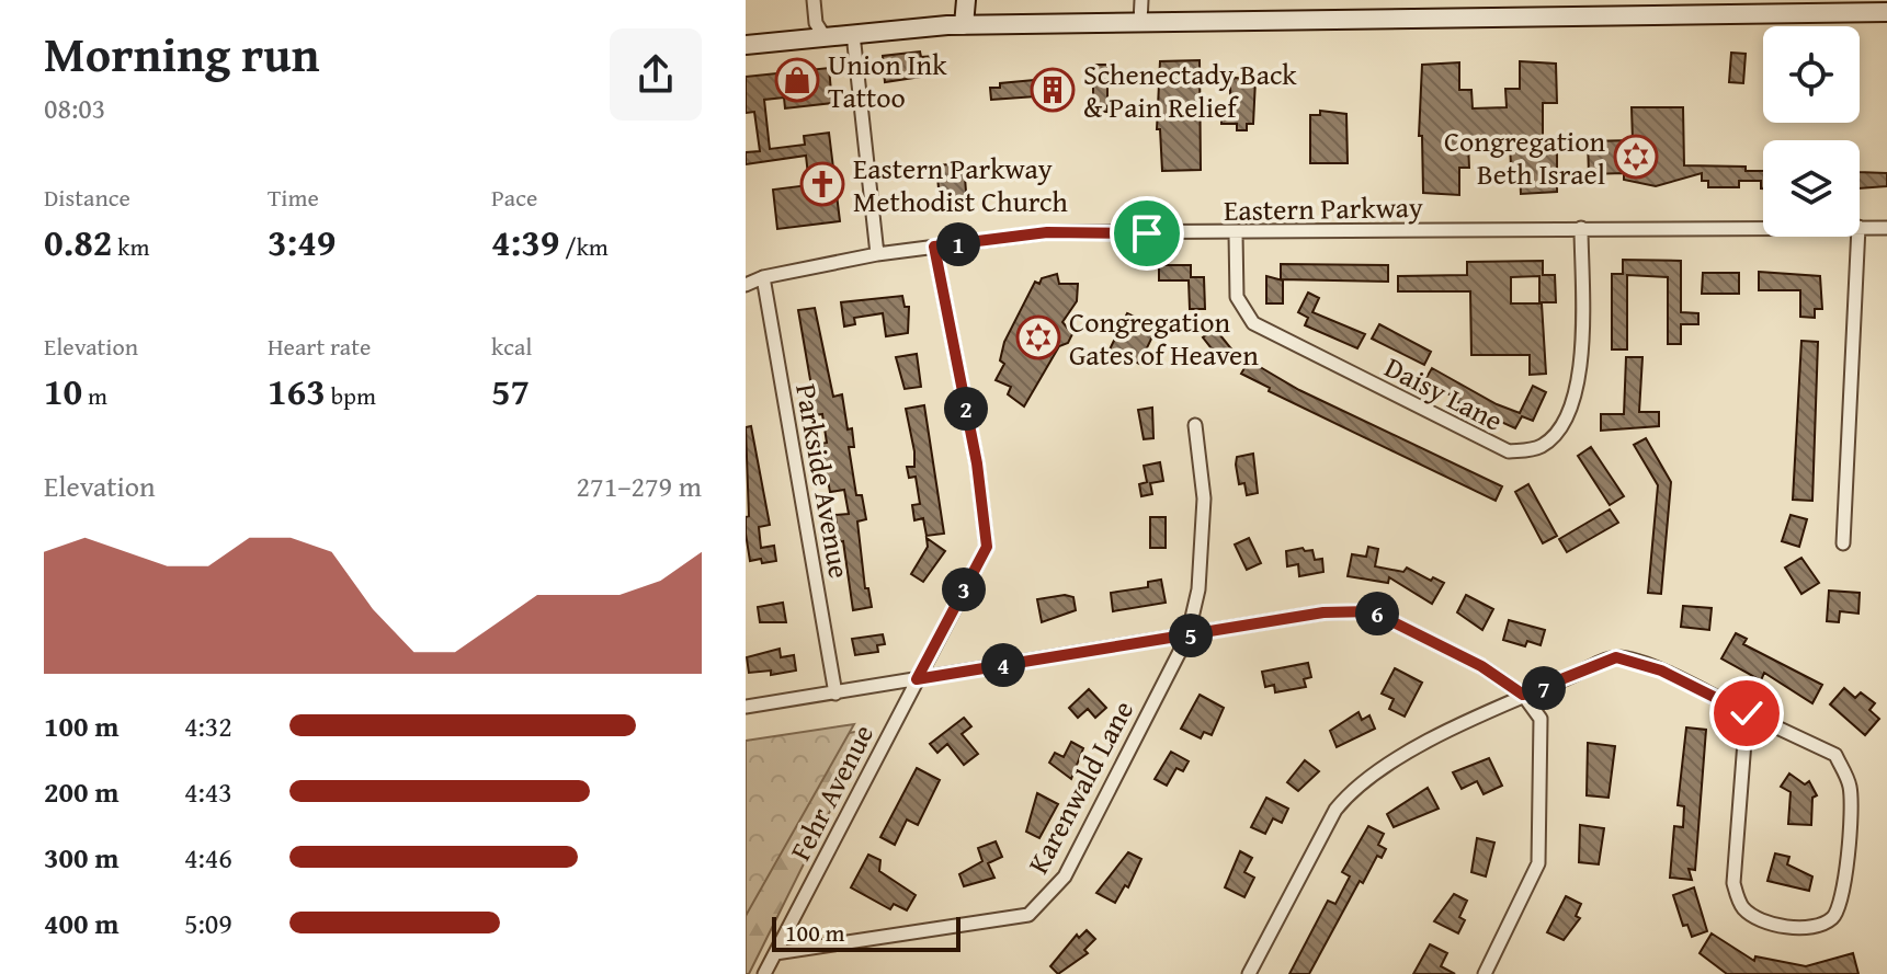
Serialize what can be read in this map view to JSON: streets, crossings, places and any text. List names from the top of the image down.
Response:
{
  "streets": {
    "street": [
      "Eastern Parkway",
      "Daisy Lane",
      "Parkside Avenue",
      "Karenwald Lane",
      "Fehr Avenue"
    ]
  },
  "crossings": [
    ["Eastern Parkway", "Daisy Lane"],
    ["Eastern Parkway", "Parkside Avenue"],
    ["Eastern Parkway", "Fehr Avenue"],
    ["Karenwald Lane", "Fehr Avenue"]
  ],
  "places": {
    "shop": ["Union Ink Tattoo"],
    "building": ["Schenectady Back & Pain Relief"],
    "synagogue": ["Congregation Beth Israel", "Congregation Gates of Heaven"],
    "church": ["Eastern Parkway Methodist Church"]
  },
  "scale_bar": "100 m",
  "page": {
    "heading": ["Morning run", "08:03"],
    "stats": [
      ["Distance", "0.82 km"],
      ["Time", "3:49"],
      ["Pace", "4:39 /km"],
      ["Elevation", "10 m"],
      ["Heart rate", "163 bpm"],
      ["kcal", "57"]
    ],
    "pins": [
      "1",
      "2",
      "3",
      "6",
      "5",
      "4",
      "7"
    ],
    "chart": ["Elevation", "271–279 m"],
    "list": [
      {
        "name": "100 m",
        "note": "4:32"
      },
      {
        "name": "200 m",
        "note": "4:43"
      },
      {
        "name": "300 m",
        "note": "4:46"
      },
      {
        "name": "400 m",
        "note": "5:09"
      }
    ],
    "scale": "100 m"
  }
}
